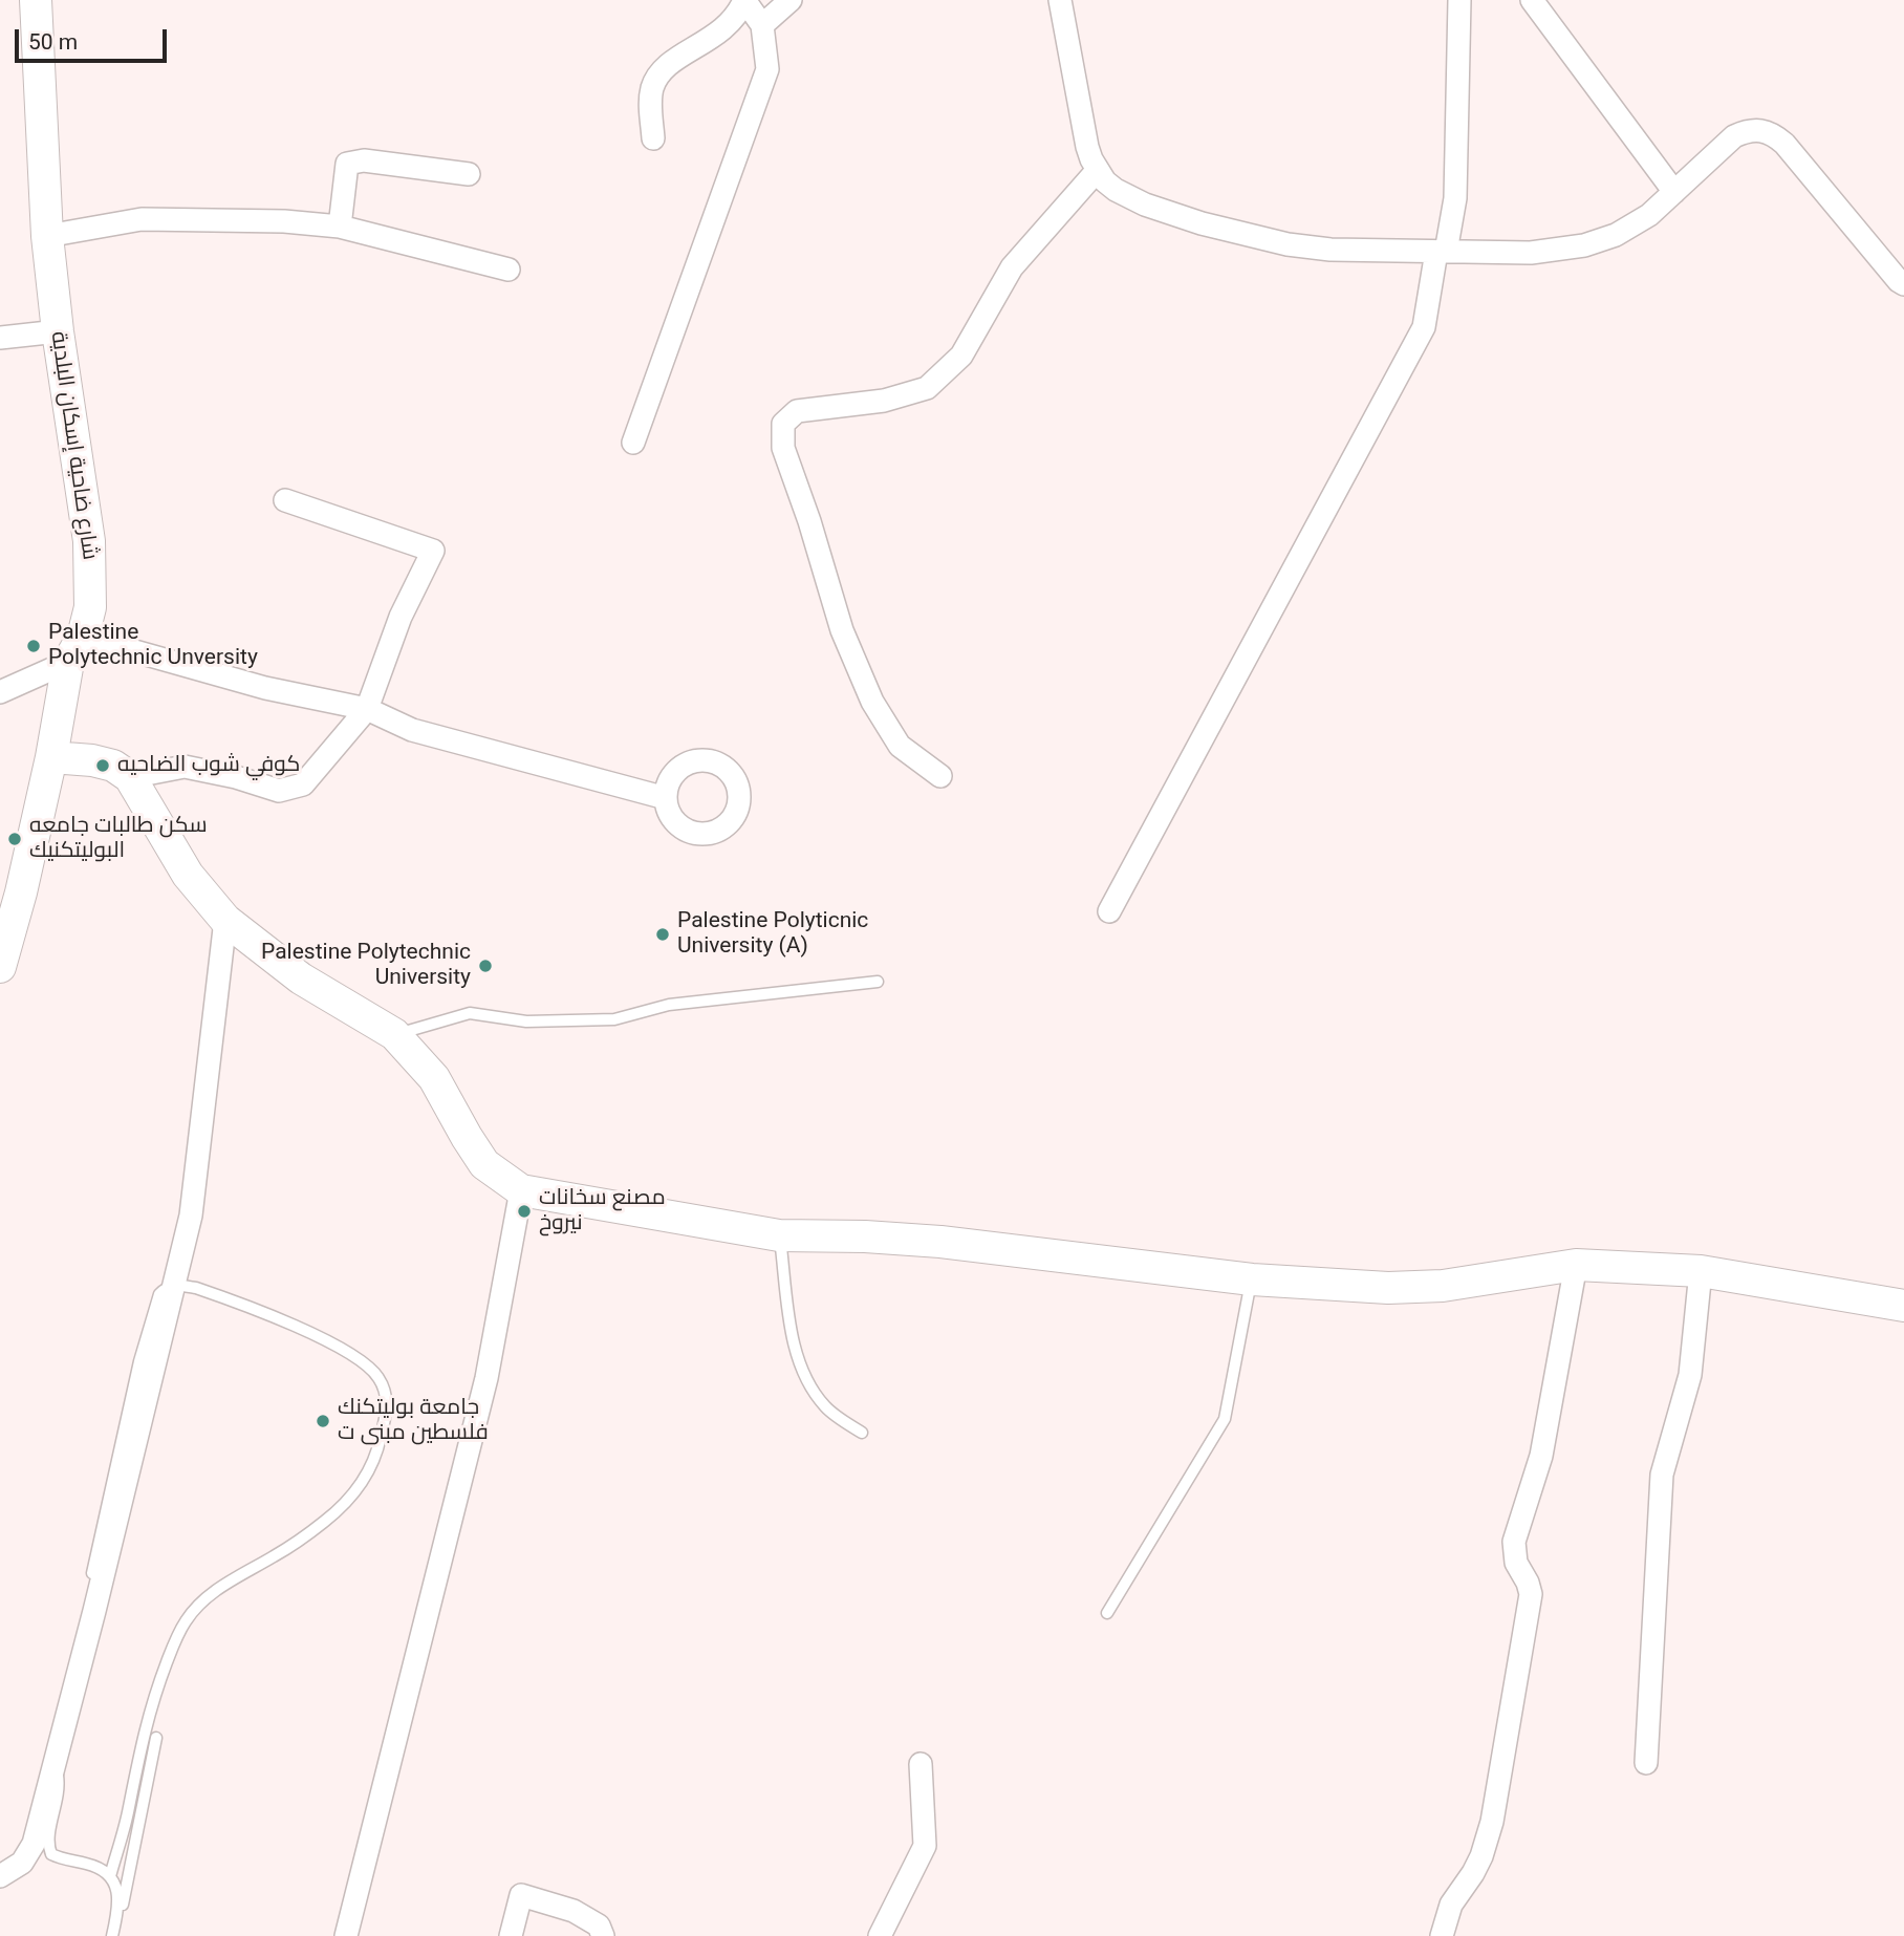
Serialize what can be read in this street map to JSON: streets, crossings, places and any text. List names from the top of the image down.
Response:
{
  "streets": {
    "street": ["شارع ضاحية إسكان البلدية"]
  },
  "places": [
    "Palestine Polytechnic Unversity",
    "كوفي شوب الضاحيه",
    "سكن طالبات جامعه البوليتكنيك",
    "Palestine Polyticnic University (A)",
    "Palestine Polytechnic University",
    "مصنع سخانات نيروخ",
    "جامعة بوليتكنك فلسطين مبنى ت"
  ],
  "scale_bar": "50 m"
}
